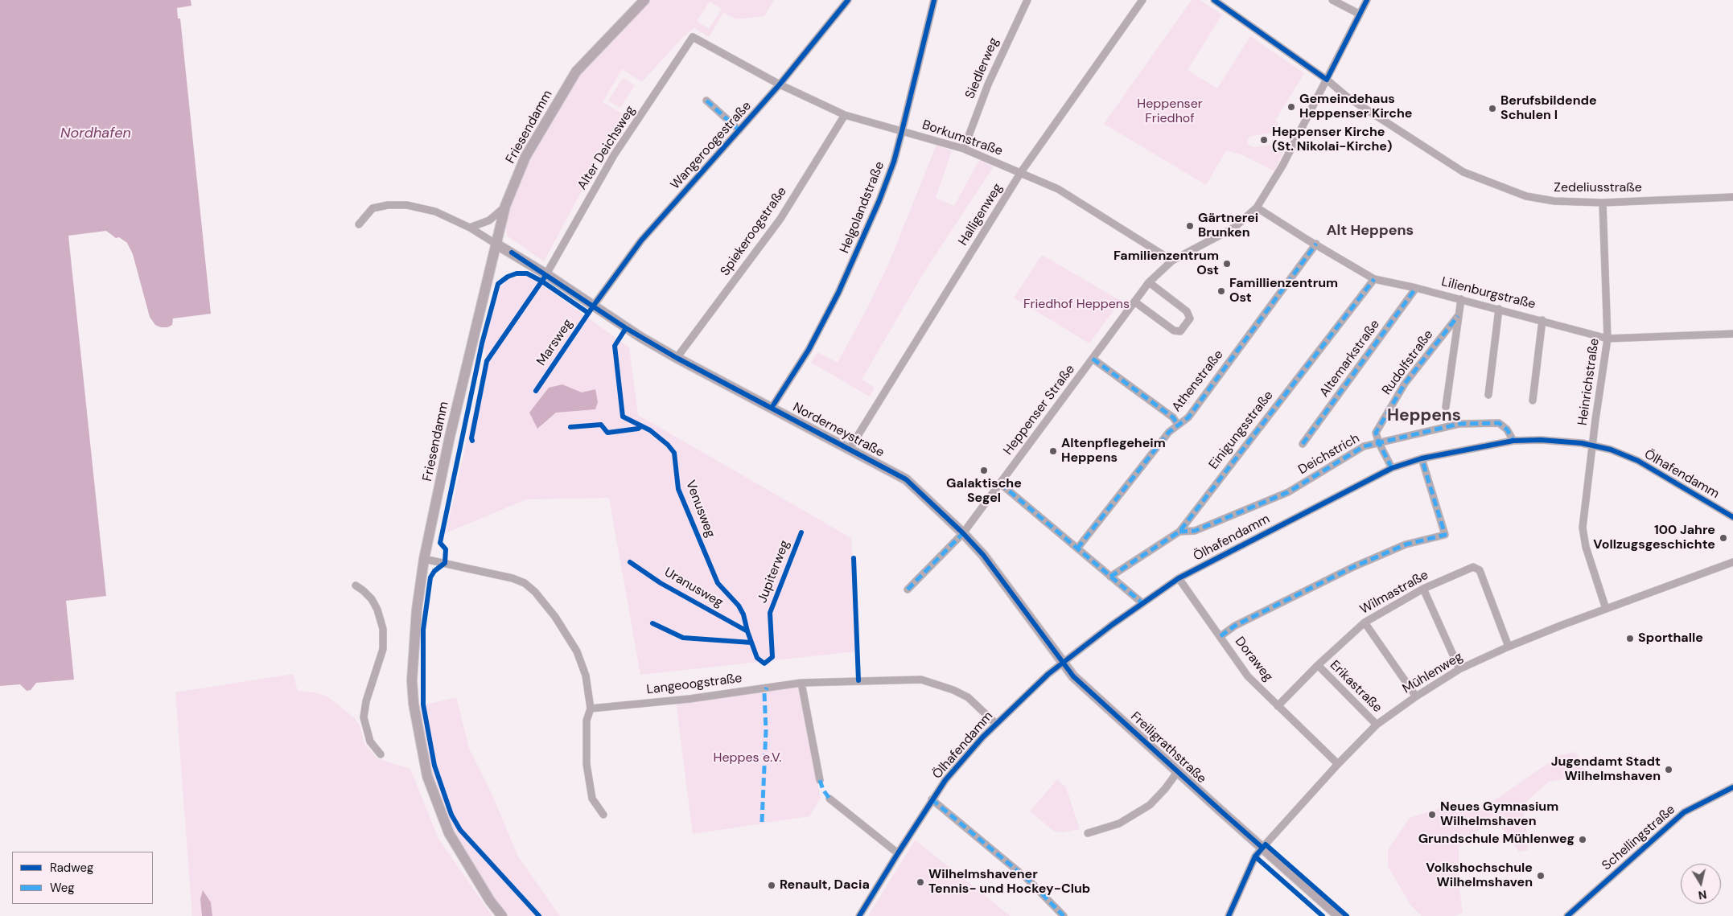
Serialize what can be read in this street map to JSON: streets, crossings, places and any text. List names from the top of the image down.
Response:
{
  "streets": {
    "street": [
      "Siedlerweg",
      "Friesendamm",
      "Borkumstraße",
      "Wangeroogestraße",
      "Alter Deichsweg",
      "Zedeliusstraße",
      "Helgolandstraße",
      "Halligenweg",
      "Spiekeroogstraße",
      "Lilienburgstraße",
      "Altemarkstraße",
      "Rudolfstraße",
      "Athenstraße",
      "Heinrichstraße",
      "Heppenser Straße",
      "Norderneystraße",
      "Einigungsstraße",
      "Deichstrich",
      "Ölhafendamm",
      "Wilmastraße",
      "Doraweg",
      "Mühlenweg",
      "Langeoogstraße",
      "Erikastraße",
      "Freiligrathstraße",
      "Schellingstraße"
    ],
    "cycle path": ["Marsweg", "Venusweg", "Uranusweg"]
  },
  "crossings": [
    ["Siedlerweg", "Borkumstraße"],
    ["Friesendamm", "Norderneystraße"],
    ["Borkumstraße", "Wangeroogestraße"],
    ["Borkumstraße", "Alter Deichsweg"],
    ["Borkumstraße", "Helgolandstraße"],
    ["Borkumstraße", "Halligenweg"],
    ["Borkumstraße", "Spiekeroogstraße"],
    ["Borkumstraße", "Heppenser Straße"],
    ["Wangeroogestraße", "Norderneystraße"],
    ["Alter Deichsweg", "Norderneystraße"],
    ["Zedeliusstraße", "Heinrichstraße"],
    ["Zedeliusstraße", "Heppenser Straße"],
    ["Helgolandstraße", "Norderneystraße"],
    ["Halligenweg", "Norderneystraße"],
    ["Spiekeroogstraße", "Norderneystraße"],
    ["Lilienburgstraße", "Altemarkstraße"],
    ["Lilienburgstraße", "Athenstraße"],
    ["Lilienburgstraße", "Heinrichstraße"],
    ["Lilienburgstraße", "Heppenser Straße"],
    ["Lilienburgstraße", "Einigungsstraße"],
    ["Rudolfstraße", "Deichstrich"],
    ["Heinrichstraße", "Ölhafendamm"],
    ["Heinrichstraße", "Mühlenweg"],
    ["Heppenser Straße", "Norderneystraße"],
    ["Norderneystraße", "Ölhafendamm"],
    ["Norderneystraße", "Freiligrathstraße"],
    ["Einigungsstraße", "Deichstrich"],
    ["Deichstrich", "Ölhafendamm"],
    ["Ölhafendamm", "Doraweg"],
    ["Ölhafendamm", "Langeoogstraße"],
    ["Ölhafendamm", "Freiligrathstraße"],
    ["Wilmastraße", "Doraweg"],
    ["Wilmastraße", "Mühlenweg"],
    ["Wilmastraße", "Erikastraße"],
    ["Doraweg", "Mühlenweg"],
    ["Mühlenweg", "Erikastraße"],
    ["Mühlenweg", "Freiligrathstraße"]
  ],
  "districts": ["Alt Heppens", "Heppens"],
  "water": ["Nordhafen"],
  "parks": ["Heppenser Friedhof", "Friedhof Heppens", "Heppes e.V."],
  "places": [
    "Gemeindehaus Heppenser Kirche",
    "Berufsbildende Schulen I",
    "Heppenser Kirche (St. Nikolai-Kirche)",
    "Gärtnerei Brunken",
    "Familienzentrum Ost",
    "Famillienzentrum Ost",
    "Altenpflegeheim Heppens",
    "Galaktische Segel",
    "100 Jahre Vollzugsgeschichte",
    "Sporthalle",
    "Jugendamt Stadt Wilhelmshaven",
    "Neues Gymnasium Wilhelmshaven",
    "Grundschule Mühlenweg",
    "Volkshochschule Wilhelmshaven",
    "Wilhelmshavener Tennis- und Hockey-Club",
    "Renault, Dacia"
  ],
  "legend": ["Radweg", "Weg"],
  "north": "bottom"
}
